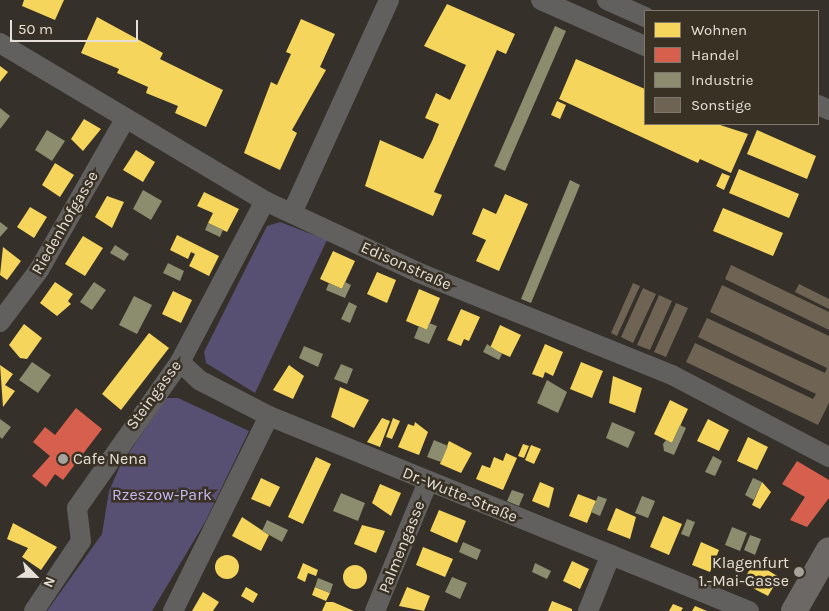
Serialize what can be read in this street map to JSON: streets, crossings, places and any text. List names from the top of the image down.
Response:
{
  "streets": {
    "street": [
      "Riedenhofgasse",
      "Edisonstraße",
      "Steingasse",
      "Dr.-Wutte-Straße",
      "Palmengasse"
    ]
  },
  "crossings": [
    ["Riedenhofgasse", "Edisonstraße"],
    ["Edisonstraße", "Steingasse"],
    ["Steingasse", "Dr.-Wutte-Straße"],
    ["Dr.-Wutte-Straße", "Palmengasse"]
  ],
  "parks": ["Rzeszow-Park"],
  "places": ["Cafe Nena", "Klagenfurt 1.-Mai-Gasse"],
  "legend": [
    "Wohnen",
    "Handel",
    "Industrie",
    "Sonstige"
  ],
  "scale_bar": "50 m",
  "north": "bottom right"
}
